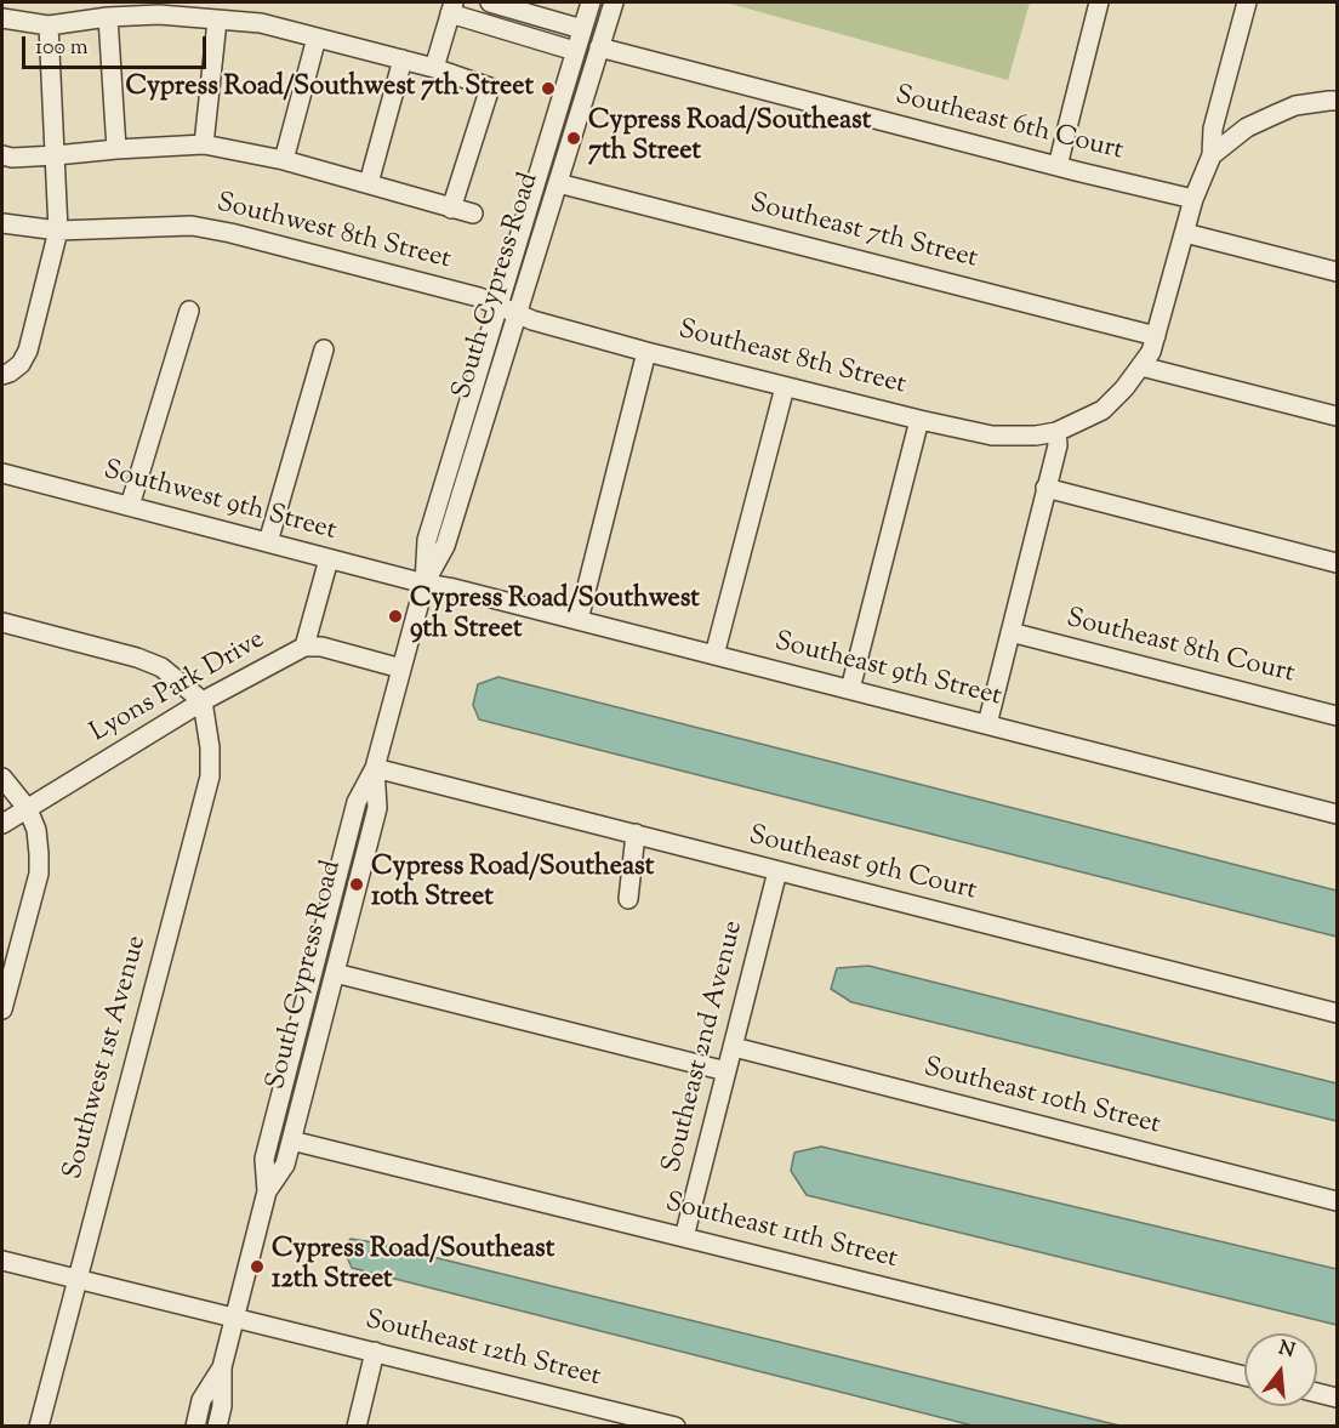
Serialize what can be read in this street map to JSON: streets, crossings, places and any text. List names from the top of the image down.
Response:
{
  "streets": {
    "street": [
      "Southeast 6th Court",
      "Southwest 8th Street",
      "Southeast 7th Street",
      "South Cypress Road",
      "Southeast 8th Street",
      "Southwest 9th Street",
      "Southeast 8th Court",
      "Southeast 9th Street",
      "Lyons Park Drive",
      "Southeast 9th Court",
      "Southeast 2nd Avenue",
      "Southwest 1st Avenue",
      "Southeast 10th Street",
      "Southeast 11th Street",
      "Southeast 12th Street"
    ]
  },
  "crossings": [
    ["Southeast 6th Court", "South Cypress Road"],
    ["Southwest 8th Street", "South Cypress Road"],
    ["Southwest 8th Street", "Southeast 8th Street"],
    ["Southeast 7th Street", "South Cypress Road"],
    ["South Cypress Road", "Southeast 8th Street"],
    ["South Cypress Road", "Southwest 9th Street"],
    ["South Cypress Road", "Southeast 9th Street"],
    ["South Cypress Road", "Southeast 9th Court"],
    ["South Cypress Road", "Southeast 11th Street"],
    ["South Cypress Road", "Southeast 12th Street"],
    ["Southwest 9th Street", "Southeast 9th Street"],
    ["Southwest 9th Street", "Lyons Park Drive"],
    ["Lyons Park Drive", "Southwest 1st Avenue"],
    ["Southeast 9th Court", "Southeast 2nd Avenue"],
    ["Southeast 2nd Avenue", "Southeast 10th Street"],
    ["Southeast 2nd Avenue", "Southeast 11th Street"],
    ["Southwest 1st Avenue", "Southeast 12th Street"]
  ],
  "places": [
    "Cypress Road/Southwest 7th Street",
    "Cypress Road/Southeast 7th Street",
    "Cypress Road/Southwest 9th Street",
    "Cypress Road/Southeast 10th Street",
    "Cypress Road/Southeast 12th Street"
  ],
  "scale_bar": "100 m",
  "north": "top"
}
